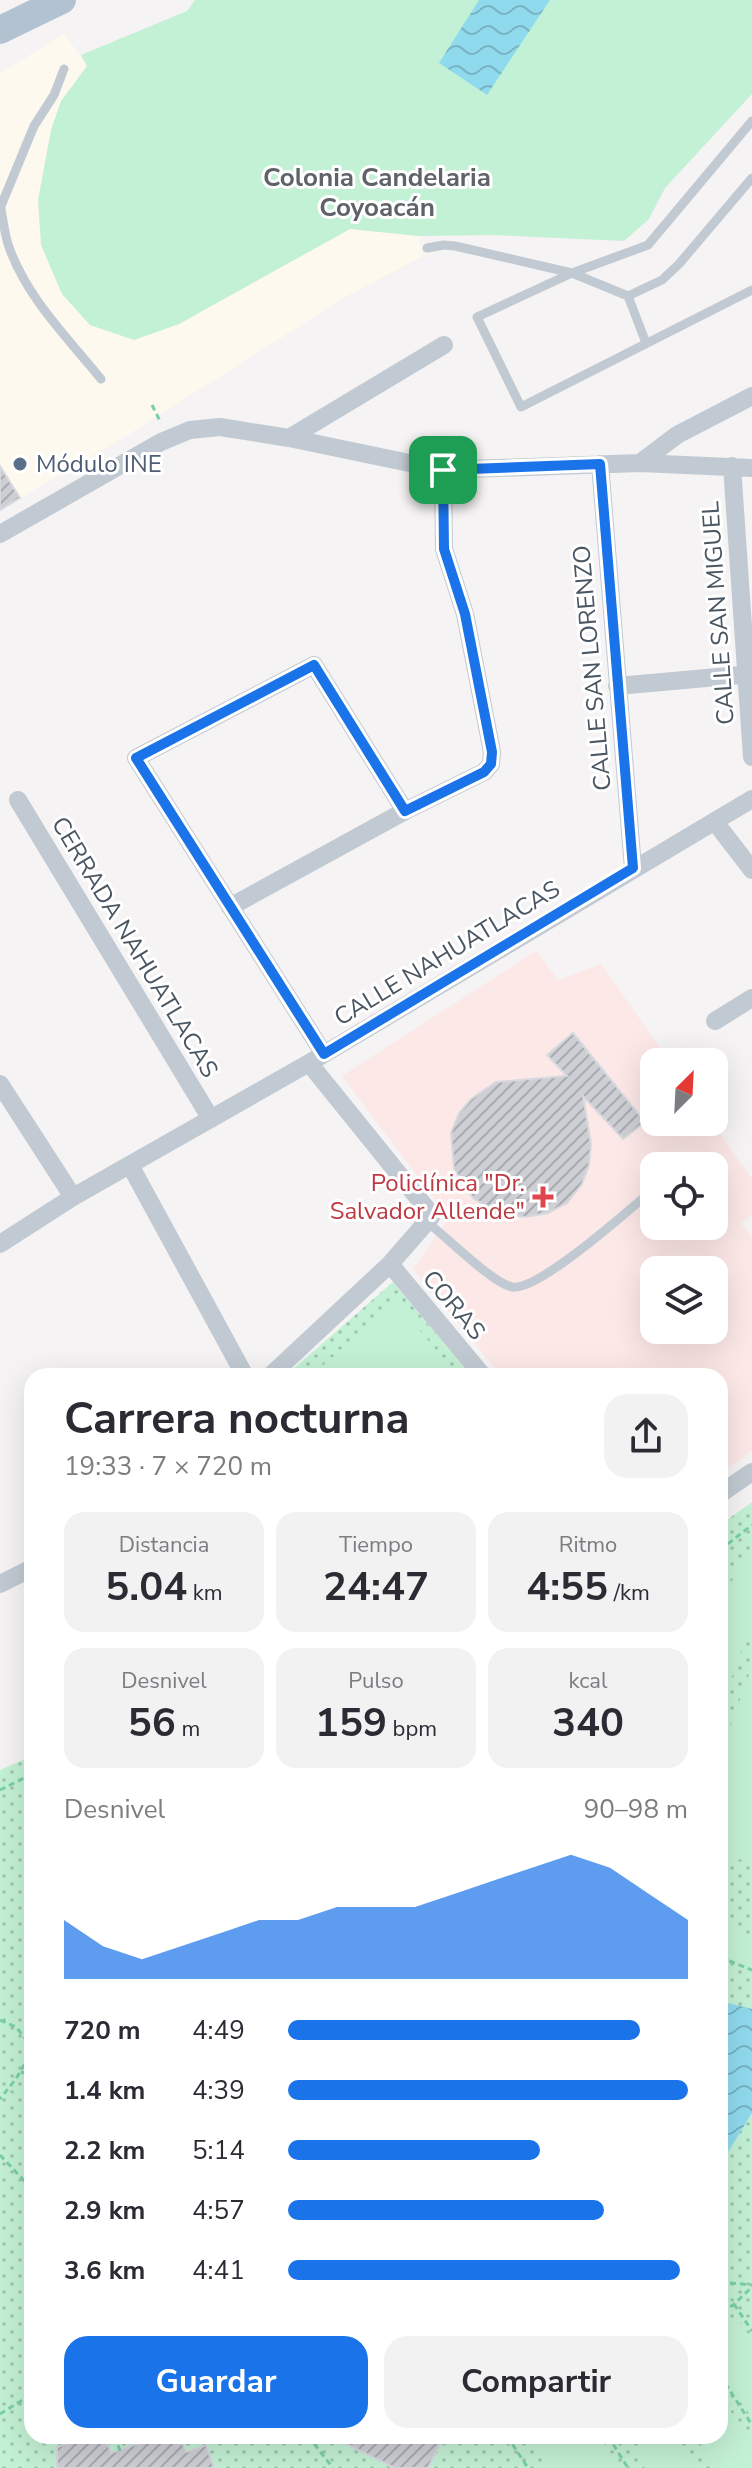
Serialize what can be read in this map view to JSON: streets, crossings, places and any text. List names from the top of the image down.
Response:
{
  "streets": {
    "street": [
      "CALLE SAN MIGUEL",
      "CALLE SAN LORENZO",
      "CERRADA NAHUATLACAS",
      "CALLE NAHUATLACAS",
      "CORAS"
    ]
  },
  "crossings": [
    ["CALLE SAN LORENZO", "CALLE NAHUATLACAS"],
    ["CERRADA NAHUATLACAS", "CALLE NAHUATLACAS"]
  ],
  "districts": ["Colonia Candelaria Coyoacán"],
  "places": {
    "other": ["Módulo INE"],
    "health": ["Policlínica \"Dr. Salvador Allende\""]
  },
  "north": "top right",
  "page": {
    "heading": ["Carrera nocturna", "19:33 · 7 × 720 m"],
    "stats": [
      ["Distancia", "5.04 km"],
      ["Tiempo", "24:47"],
      ["Ritmo", "4:55 /km"],
      ["Desnivel", "56 m"],
      ["Pulso", "159 bpm"],
      ["kcal", "340"]
    ],
    "chart": ["Desnivel", "90–98 m"],
    "list": [
      {
        "name": "720 m",
        "note": "4:49"
      },
      {
        "name": "1.4 km",
        "note": "4:39"
      },
      {
        "name": "2.2 km",
        "note": "5:14"
      },
      {
        "name": "2.9 km",
        "note": "4:57"
      },
      {
        "name": "3.6 km",
        "note": "4:41"
      }
    ],
    "buttons": ["Guardar", "Compartir"]
  }
}
